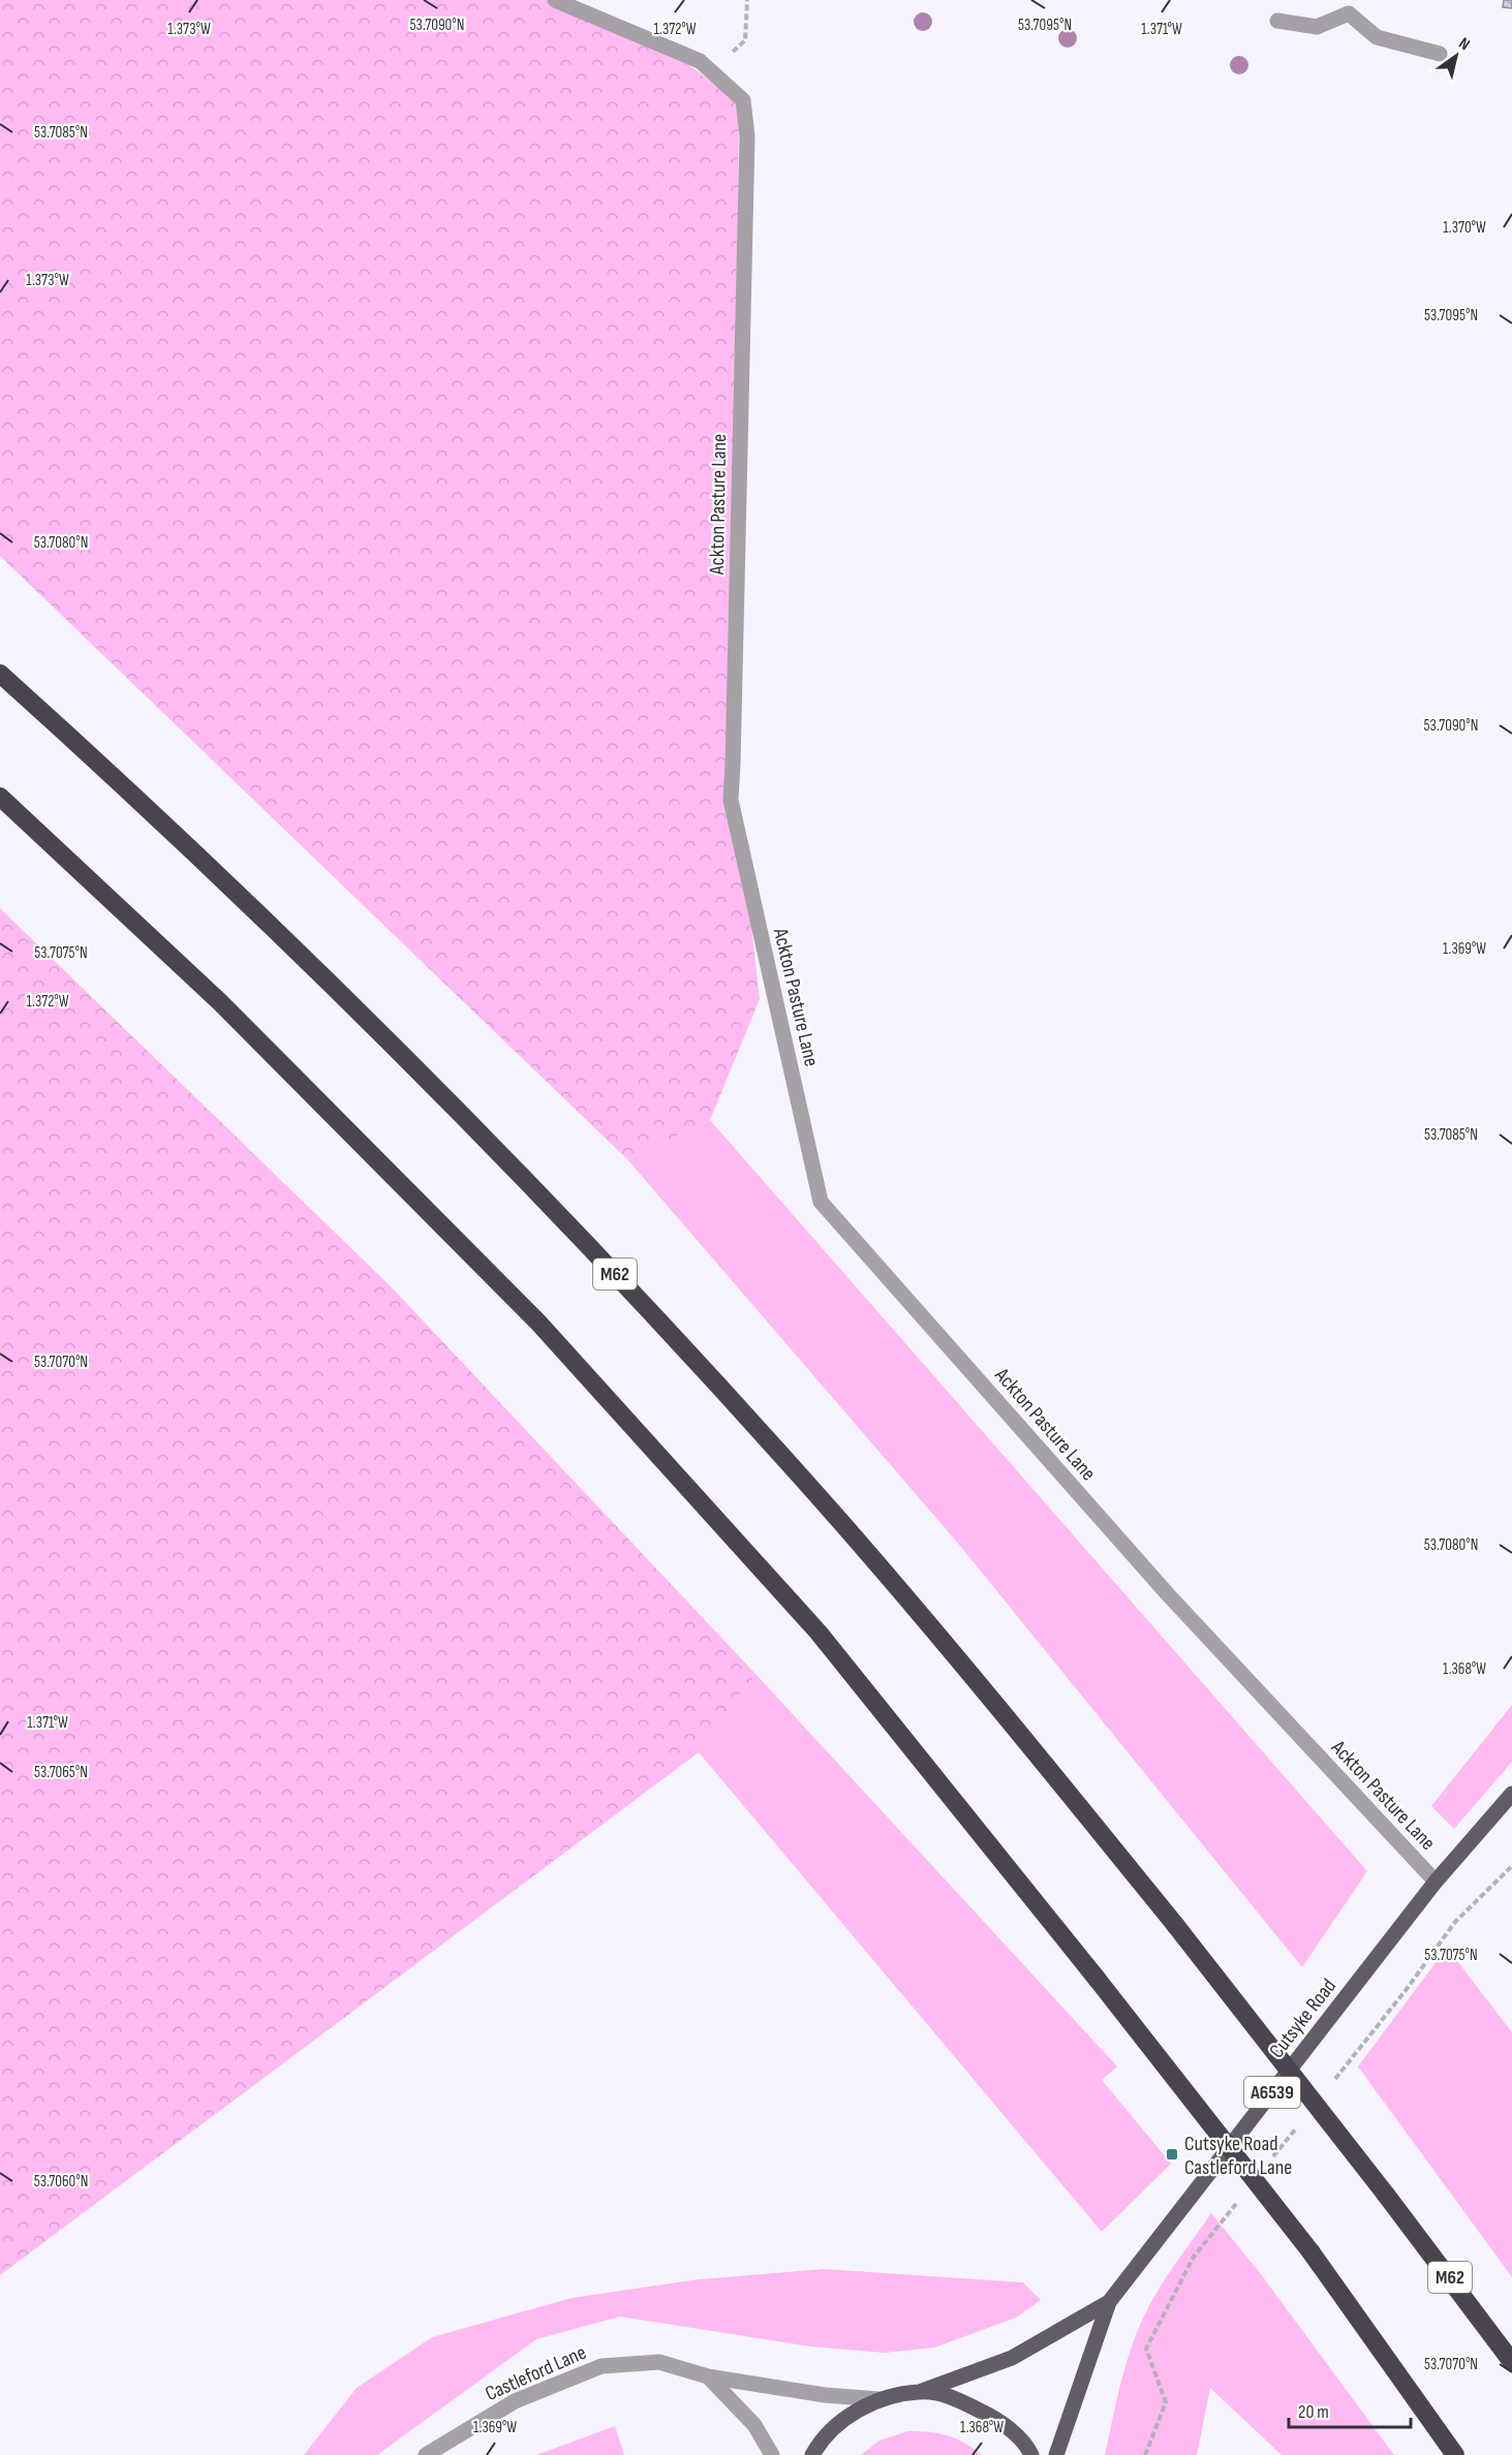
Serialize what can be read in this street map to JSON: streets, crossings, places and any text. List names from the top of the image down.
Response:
{
  "streets": {
    "highway": ["M62"],
    "main road": ["Cutsyke Road", "A6539"],
    "street": ["Ackton Pasture Lane", "Castleford Lane"]
  },
  "crossings": [
    ["Ackton Pasture Lane", "Cutsyke Road"]
  ],
  "places": {
    "transit": ["Cutsyke Road Castleford Lane"]
  },
  "scale_bar": "20 m",
  "north": "top right",
  "coordinates": [
    "53.7090°N",
    "53.7095°N",
    "1.372°W",
    "1.371°W",
    "1.373°W",
    "53.7085°N",
    "1.370°W",
    "53.7080°N",
    "1.369°W",
    "53.7075°N",
    "53.7070°N",
    "1.368°W",
    "53.7065°N",
    "53.7060°N"
  ]
}
